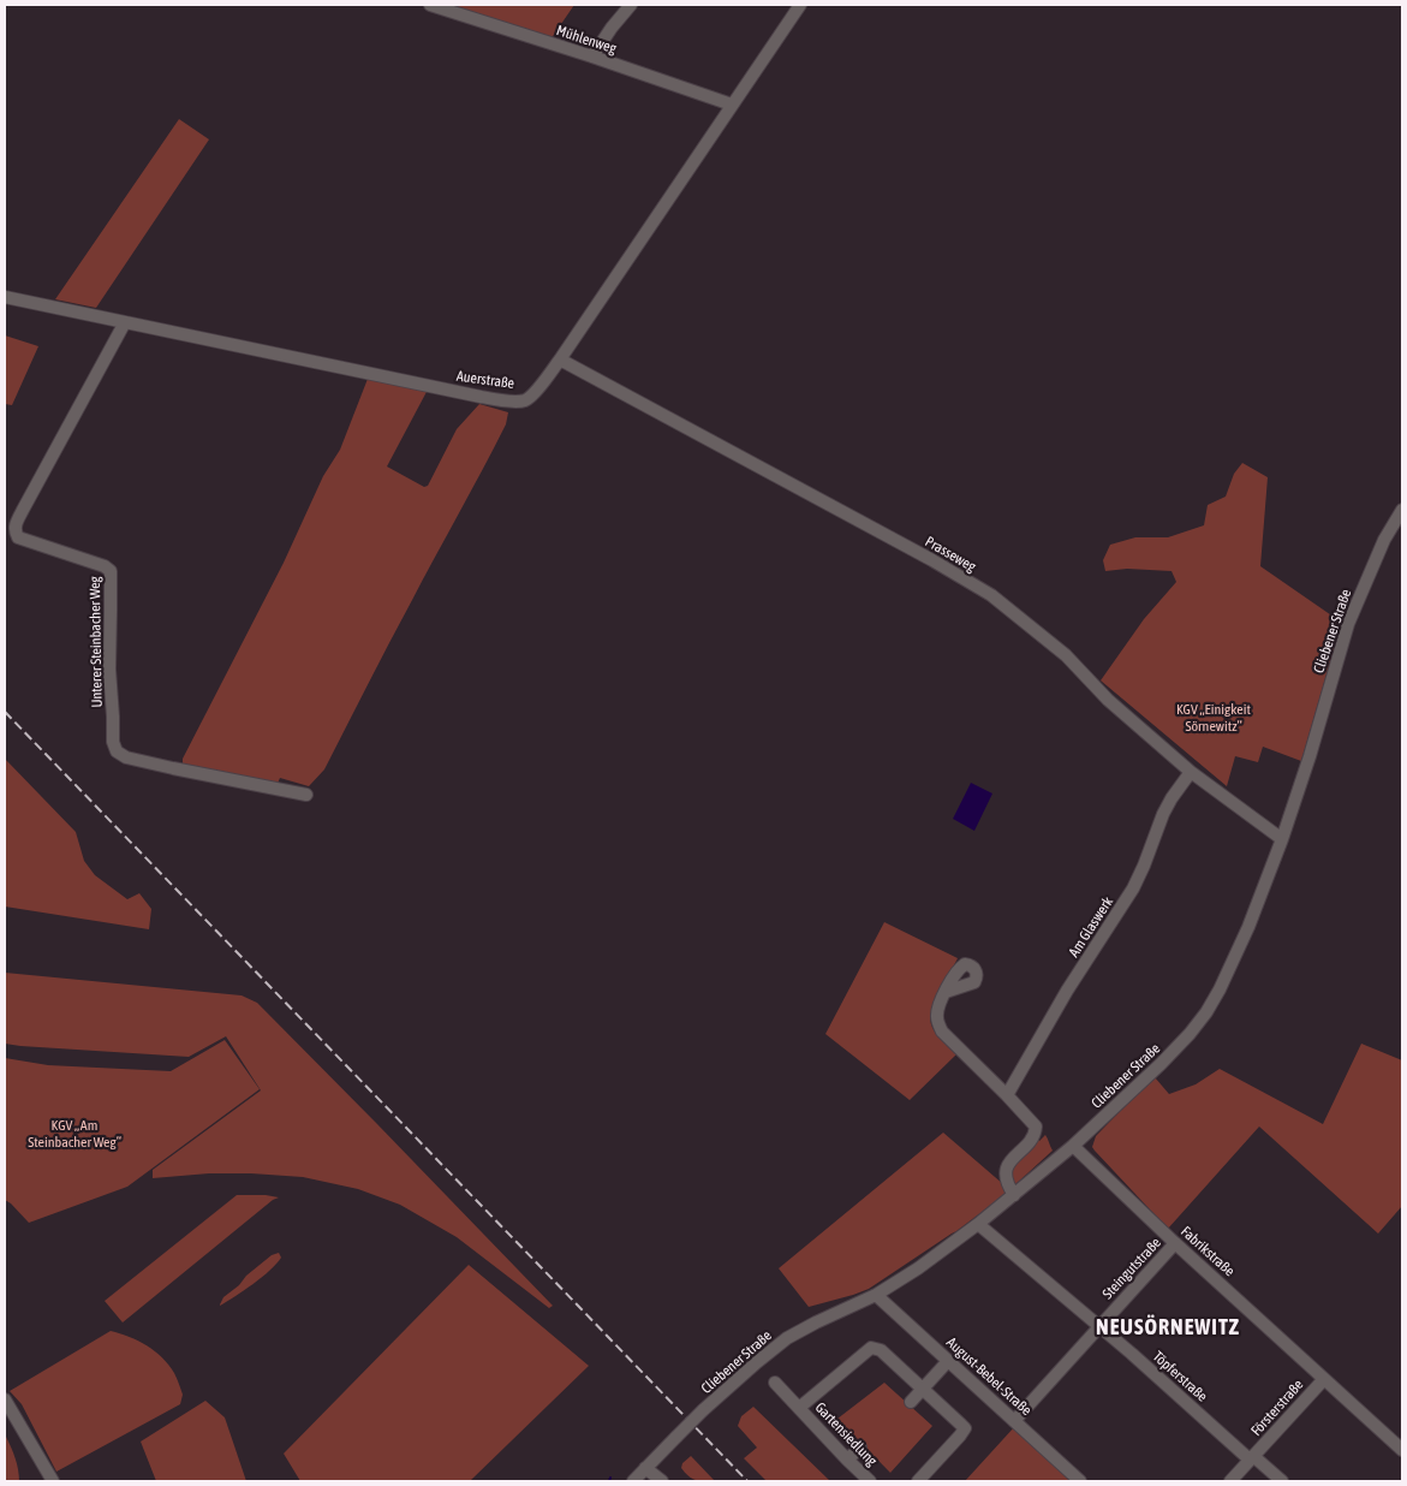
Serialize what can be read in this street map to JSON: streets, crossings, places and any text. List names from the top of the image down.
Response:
{
  "streets": {
    "street": [
      "Mühlenweg",
      "Auerstraße",
      "Prasseweg",
      "Cliebener Straße",
      "Unterer Steinbacher Weg",
      "Am Glaswerk",
      "Fabrikstraße",
      "Steingutstraße",
      "August-Bebel-Straße",
      "Töpferstraße",
      "Försterstraße",
      "Gartensiedlung"
    ]
  },
  "crossings": [
    ["Mühlenweg", "Auerstraße"],
    ["Auerstraße", "Prasseweg"],
    ["Auerstraße", "Unterer Steinbacher Weg"],
    ["Prasseweg", "Cliebener Straße"],
    ["Prasseweg", "Am Glaswerk"],
    ["Cliebener Straße", "Fabrikstraße"],
    ["Cliebener Straße", "August-Bebel-Straße"],
    ["Cliebener Straße", "Töpferstraße"],
    ["Fabrikstraße", "Steingutstraße"],
    ["Fabrikstraße", "Försterstraße"],
    ["Steingutstraße", "August-Bebel-Straße"],
    ["Steingutstraße", "Töpferstraße"],
    ["Töpferstraße", "Försterstraße"]
  ],
  "districts": ["NEUSÖRNEWITZ"],
  "parks": ["KGV „Einigkeit Sörnewitz“", "KGV „Am Steinbacher Weg“"]
}
